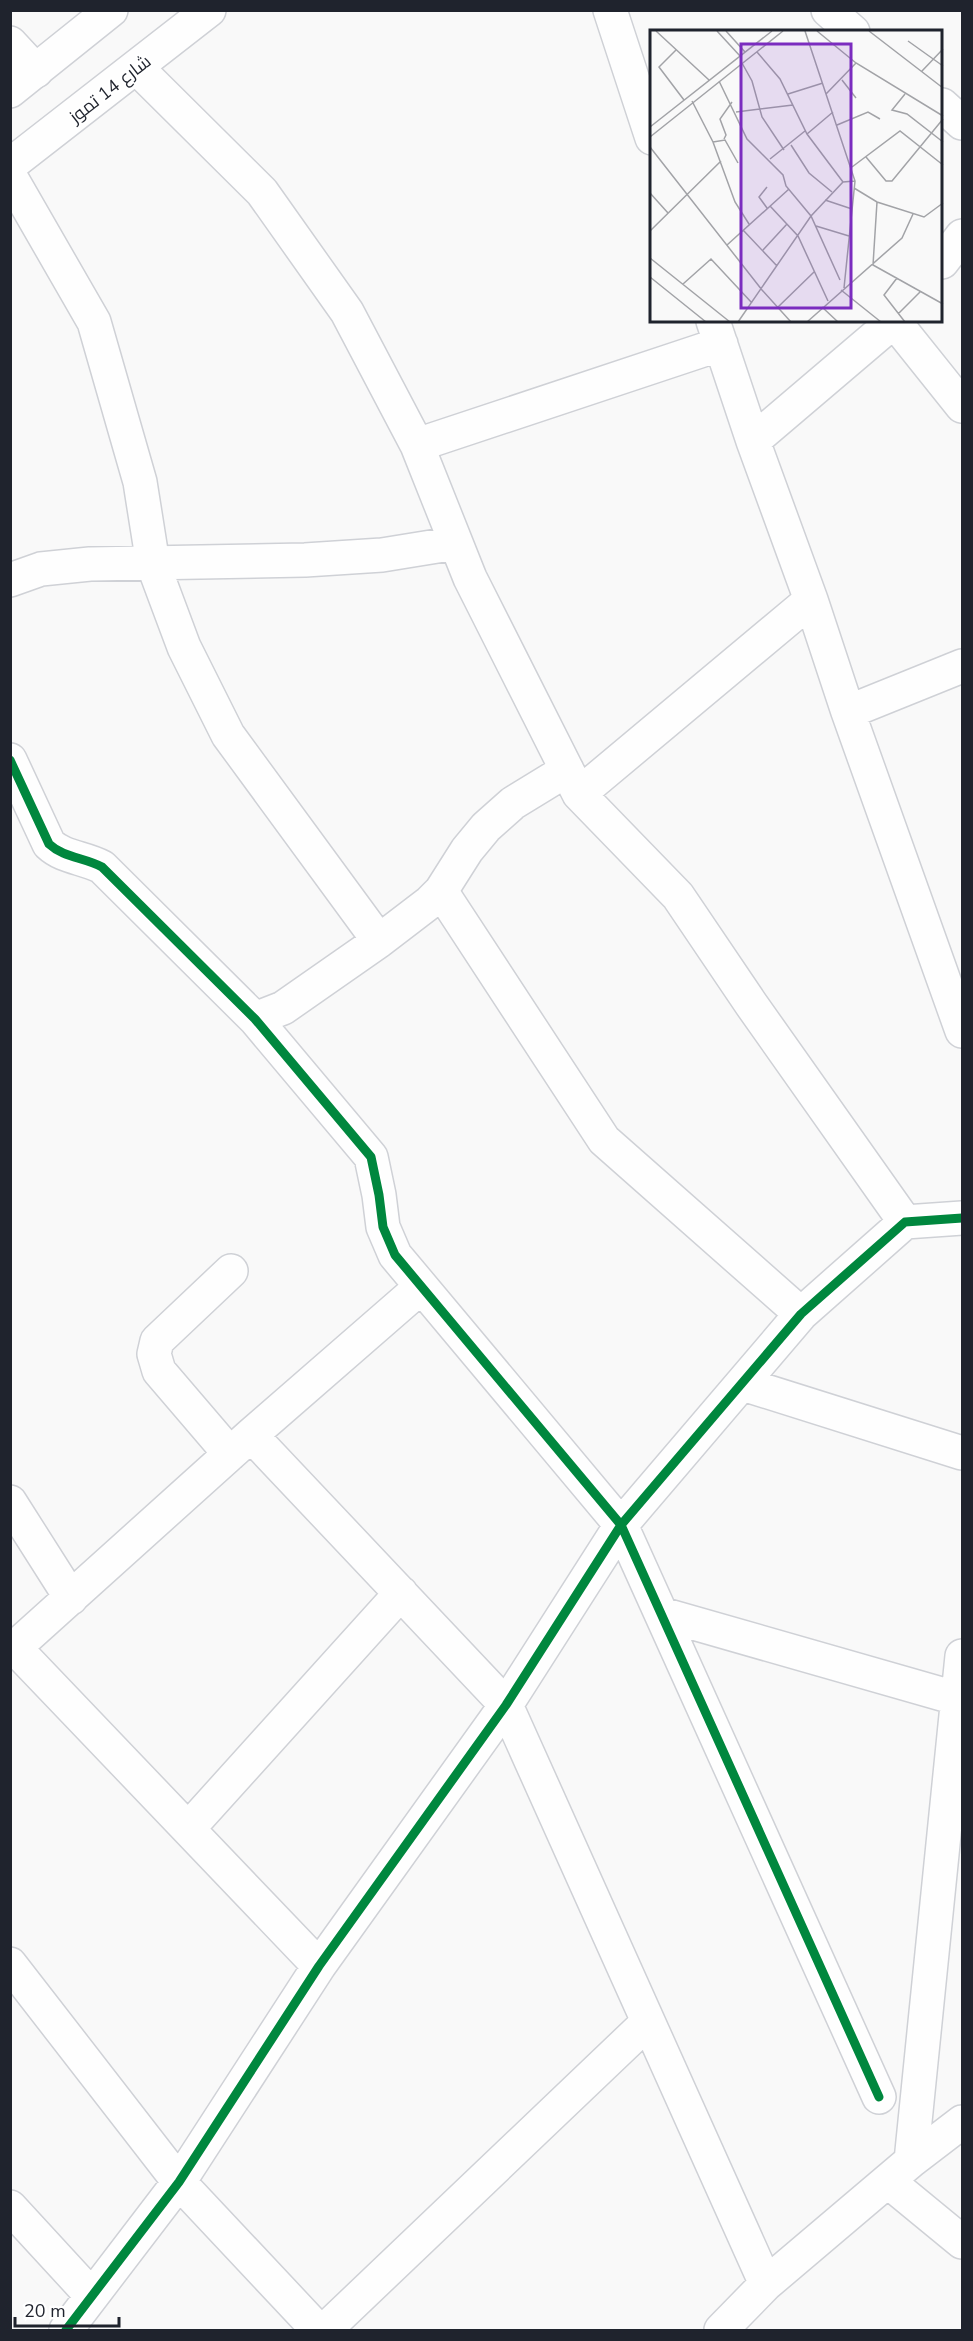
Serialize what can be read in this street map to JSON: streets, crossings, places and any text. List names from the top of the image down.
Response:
{
  "streets": {
    "street": ["شارع 14 تموز"]
  },
  "scale_bar": "20 m"
}
